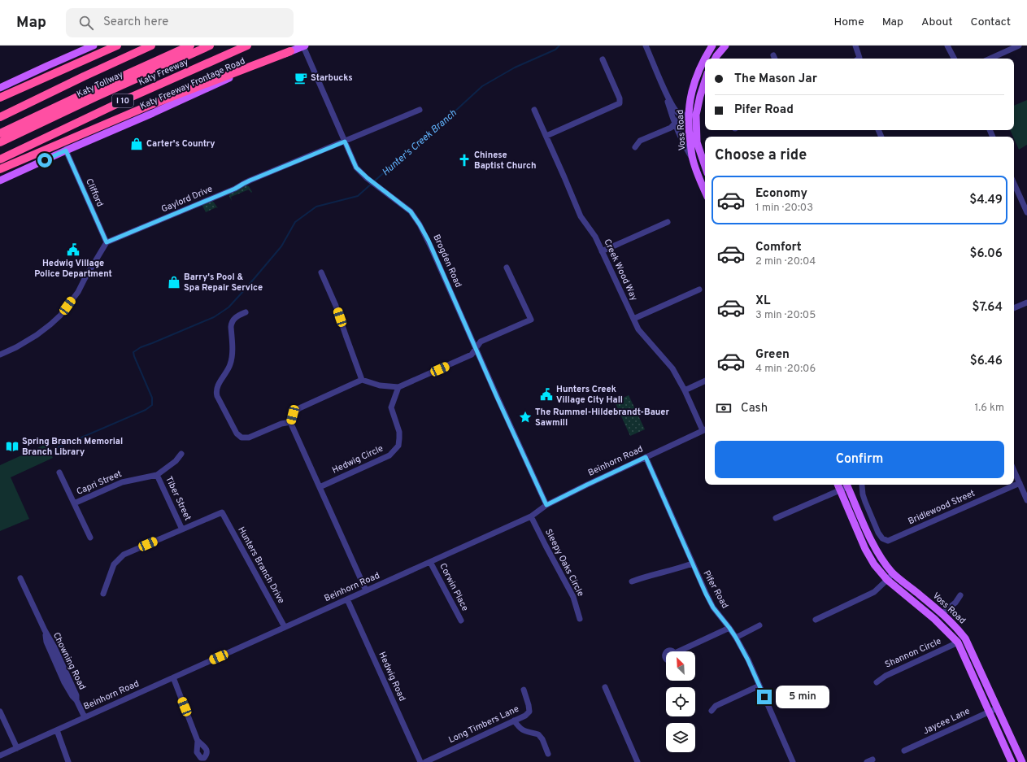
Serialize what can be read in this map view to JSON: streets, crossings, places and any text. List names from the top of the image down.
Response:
{
  "streets": {
    "highway": ["Katy Freeway", "Katy Tollway", "I 10"],
    "main road": ["Katy Freeway Frontage Road", "Voss Road"],
    "street": [
      "Clifford",
      "Gaylord Drive",
      "Brogden Road",
      "Creek Wood Way",
      "Hedwig Circle",
      "Beinhorn Road",
      "Capri Street",
      "Tiber Street",
      "Bridlewood Street",
      "Sleepy Oaks Circle",
      "Hunters Branch Drive",
      "Corwin Place",
      "Pifer Road",
      "Shannon Circle",
      "Chowning Road",
      "Hedwig Road",
      "Jaycee Lane",
      "Long Timbers Lane"
    ]
  },
  "crossings": [
    ["Katy Freeway Frontage Road", "Clifford"],
    ["Katy Freeway Frontage Road", "Brogden Road"],
    ["Voss Road", "Shannon Circle"],
    ["Voss Road", "Jaycee Lane"],
    ["Clifford", "Gaylord Drive"],
    ["Gaylord Drive", "Brogden Road"],
    ["Brogden Road", "Beinhorn Road"],
    ["Creek Wood Way", "Beinhorn Road"],
    ["Beinhorn Road", "Sleepy Oaks Circle"],
    ["Beinhorn Road", "Hunters Branch Drive"],
    ["Beinhorn Road", "Corwin Place"],
    ["Beinhorn Road", "Pifer Road"],
    ["Beinhorn Road", "Chowning Road"],
    ["Beinhorn Road", "Hedwig Road"],
    ["Capri Street", "Tiber Street"],
    ["Tiber Street", "Hunters Branch Drive"]
  ],
  "water": ["Hunter's Creek Branch"],
  "places": {
    "cafe": ["Starbucks"],
    "shop": ["Carter's Country", "Barry's Pool & Spa Repair Service"],
    "church": ["Chinese Baptist Church"],
    "public building": ["Hedwig Village Police Department", "Hunters Creek Village City Hall"],
    "place": ["The Rummel-Hildebrandt-Bauer Sawmill"],
    "library": ["Spring Branch Memorial Branch Library"]
  },
  "north": "top left",
  "page": {
    "header": "Map",
    "search": "Search here",
    "nav": [
      "Home",
      "Map",
      "About",
      "Contact"
    ],
    "banner": ["The Mason Jar", "Pifer Road"],
    "heading": "Choose a ride",
    "list": [
      {
        "name": "Economy",
        "note": "1 min · 20:03",
        "value": "$4.49"
      },
      {
        "name": "Comfort",
        "note": "2 min · 20:04",
        "value": "$6.06"
      },
      {
        "name": "XL",
        "note": "3 min · 20:05",
        "value": "$7.64"
      },
      {
        "name": "Green",
        "note": "4 min · 20:06",
        "value": "$6.46"
      }
    ],
    "pay": ["Cash", "1.6 km"],
    "buttons": "Confirm",
    "bubble": "5 min"
  }
}
